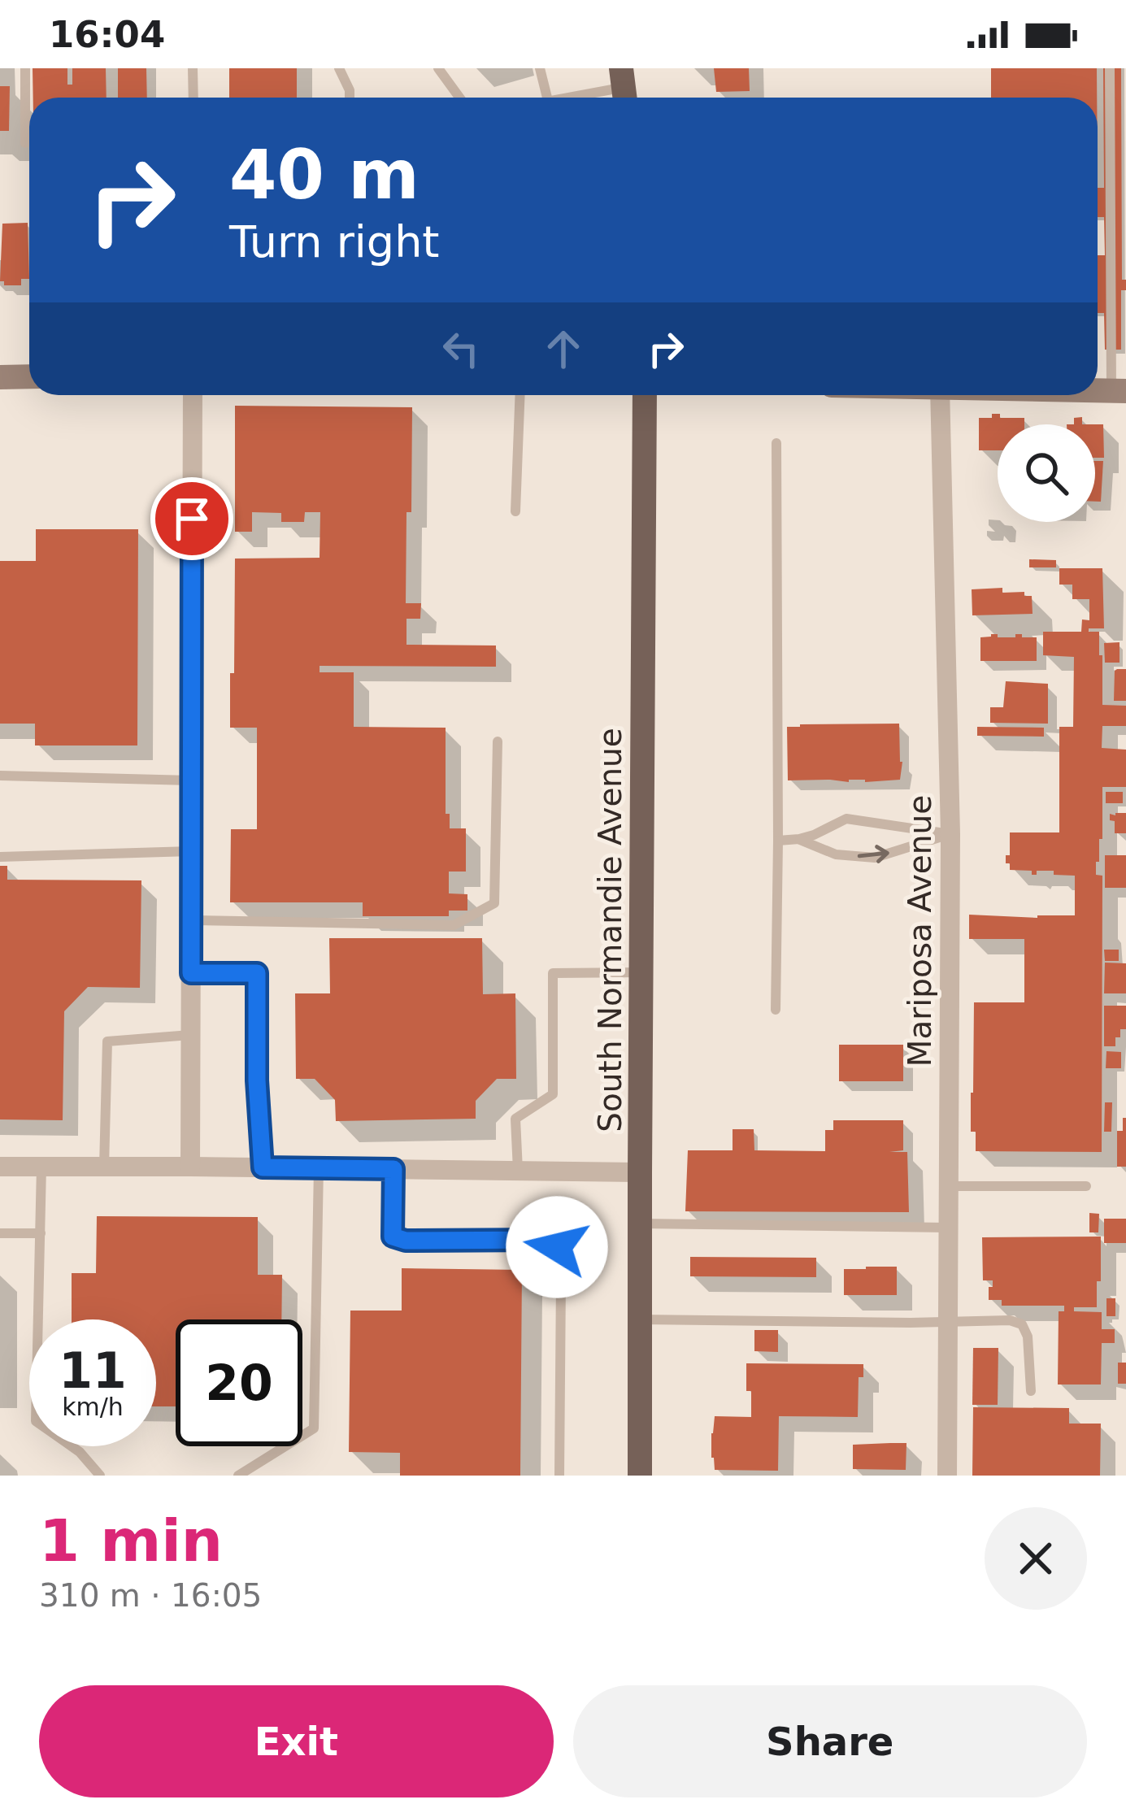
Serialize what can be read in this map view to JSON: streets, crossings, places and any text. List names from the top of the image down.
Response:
{
  "streets": {
    "main road": ["South Normandie Avenue"],
    "street": ["Mariposa Avenue"]
  },
  "page": {
    "status": "16:04",
    "turn": ["40 m", "Turn right"],
    "speed": "11 km/h",
    "limit": "20",
    "heading": ["1 min", "310 m · 16:05"],
    "buttons": ["Exit", "Share"]
  }
}
